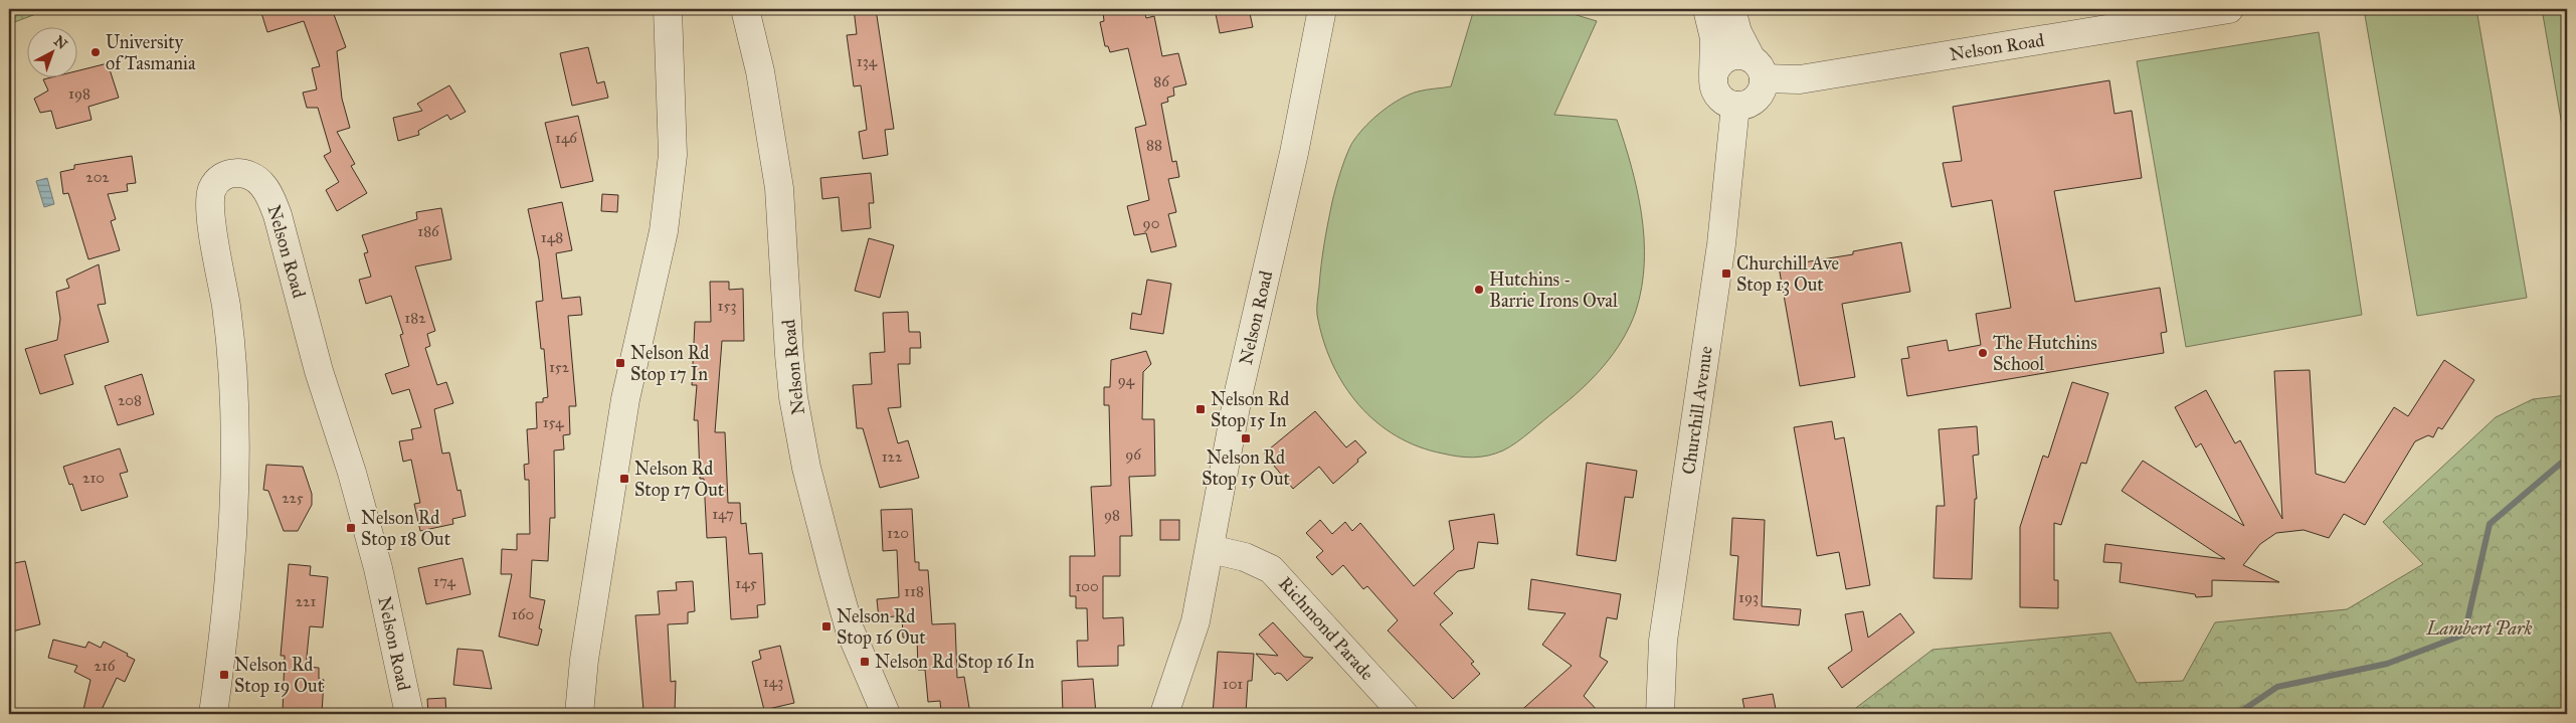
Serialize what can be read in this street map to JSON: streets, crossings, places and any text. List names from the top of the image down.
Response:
{
  "streets": {
    "street": ["Nelson Road", "Churchill Avenue", "Richmond Parade"]
  },
  "crossings": [
    ["Nelson Road", "Churchill Avenue"],
    ["Nelson Road", "Richmond Parade"]
  ],
  "parks": ["Lambert Park"],
  "places": {
    "other": ["University of Tasmania", "Hutchins - Barrie Irons Oval", "The Hutchins School"],
    "transit": [
      "Churchill Ave Stop 13 Out",
      "Nelson Rd Stop 17 In",
      "Nelson Rd Stop 15 In",
      "Nelson Rd Stop 15 Out",
      "Nelson Rd Stop 17 Out",
      "Nelson Rd Stop 18 Out",
      "Nelson Rd Stop 16 Out",
      "Nelson Rd Stop 16 In",
      "Nelson Rd Stop 19 Out"
    ]
  },
  "house_numbers": [
    "134",
    "86",
    "198",
    "146",
    "88",
    "202",
    "90",
    "186",
    "148",
    "153",
    "182",
    "152",
    "94",
    "208",
    "154",
    "96",
    "122",
    "210",
    "225",
    "147",
    "98",
    "120",
    "174",
    "145",
    "100",
    "118",
    "193",
    "221",
    "160",
    "216",
    "143",
    "101"
  ],
  "north": "top right"
}
